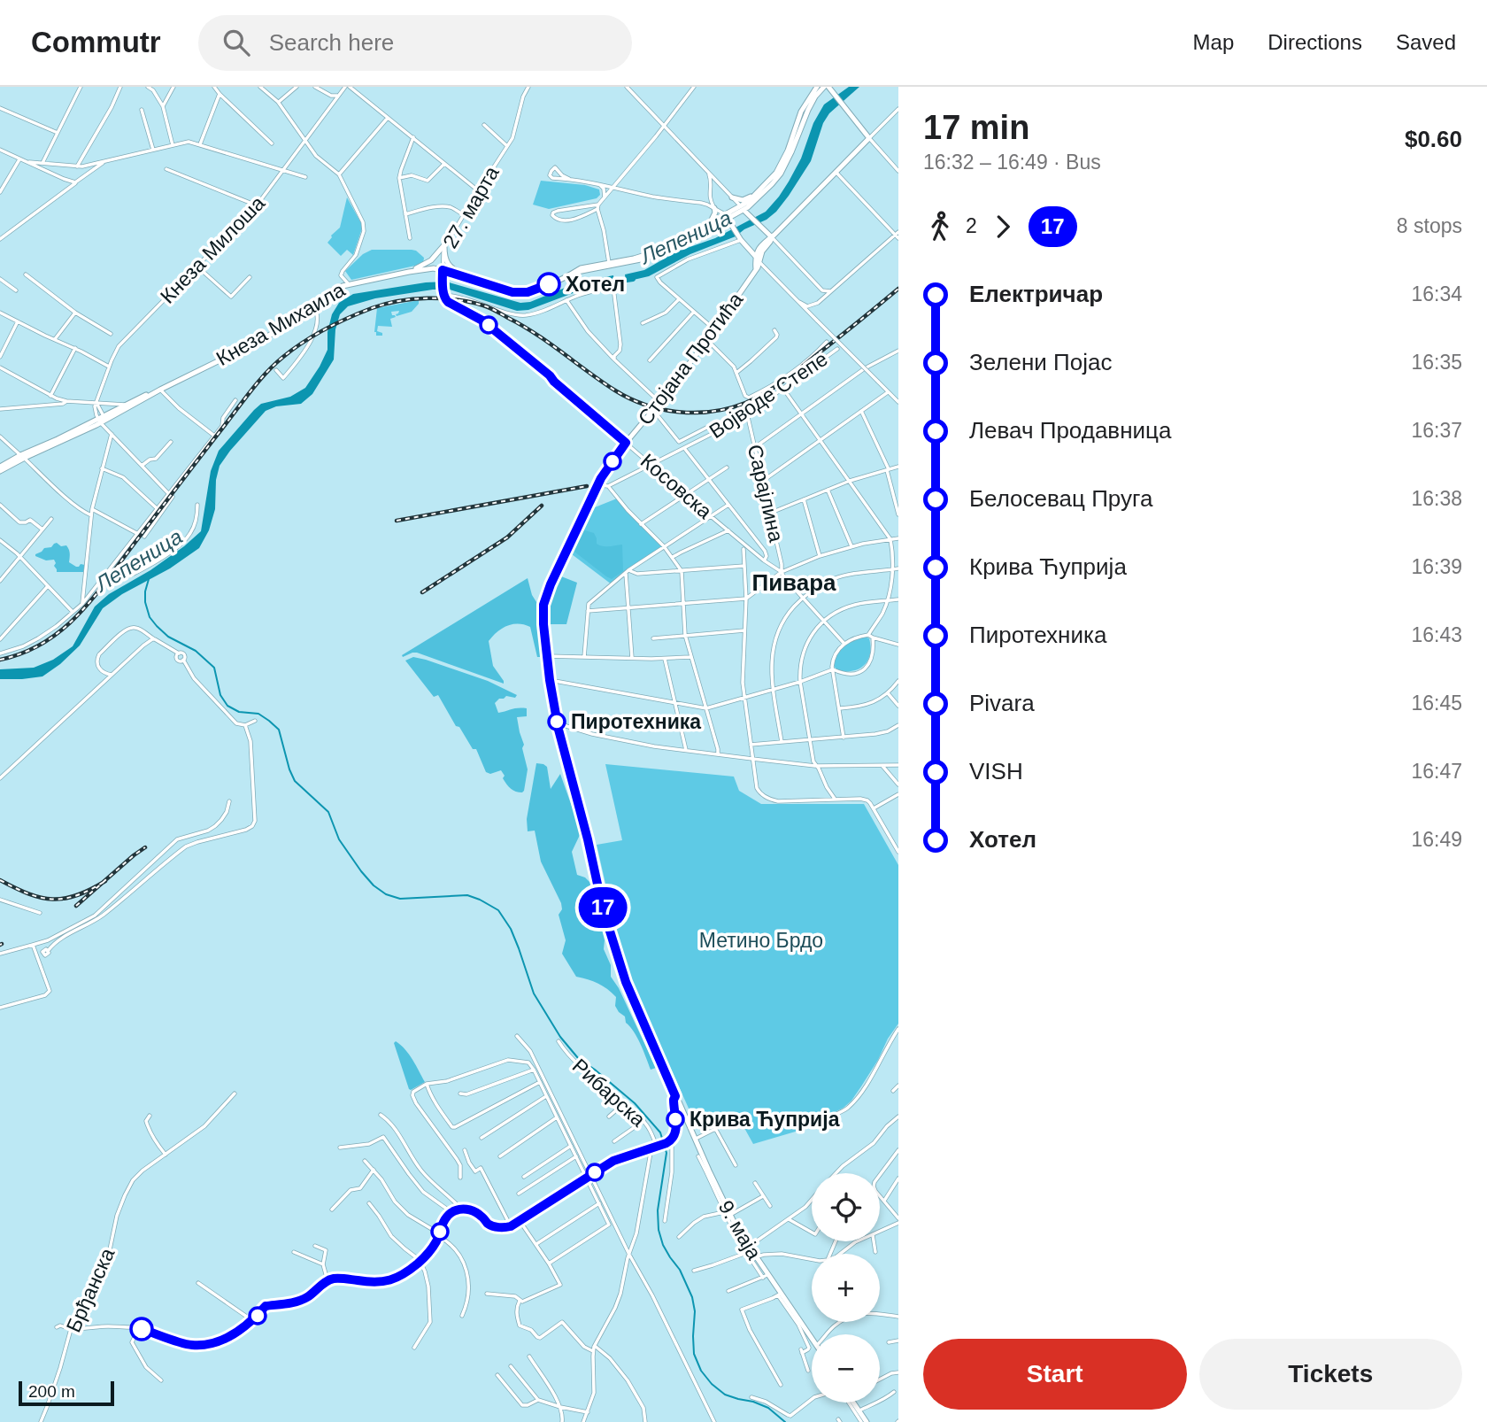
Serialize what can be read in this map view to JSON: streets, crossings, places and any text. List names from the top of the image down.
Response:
{
  "streets": {
    "main road": ["Кнеза Михаила", "Стојана Протића", "9. маја"],
    "street": [
      "27. марта",
      "Кнеза Милоша",
      "Војводе Степе",
      "Косовска",
      "Сарајлина",
      "Рибарска",
      "Брђанска"
    ]
  },
  "crossings": [
    ["27. марта", "Кнеза Михаила"],
    ["27. марта", "Косовска"],
    ["Стојана Протића", "Косовска"],
    ["Стојана Протића", "9. маја"],
    ["Војводе Степе", "Косовска"],
    ["Војводе Степе", "Сарајлина"],
    ["Косовска", "Сарајлина"]
  ],
  "districts": ["Пивара"],
  "water": ["Лепеница"],
  "parks": ["Метино Брдо"],
  "places": ["Хотел", "Пиротехника", "Крива Ћуприја"],
  "lines": ["bus line 17"],
  "scale_bar": "200 m",
  "page": {
    "header": "Commutr",
    "search": "Search here",
    "nav": ["Map", "Directions", "Saved"],
    "on_map": "17",
    "heading": ["17 min", "16:32 – 16:49 · Bus", "$0.60"],
    "legs": ["2", "17", "8 stops"],
    "list": [
      {
        "name": "Електричар",
        "value": "16:34"
      },
      {
        "name": "Зелени Појас",
        "value": "16:35"
      },
      {
        "name": "Левач Продавница",
        "value": "16:37"
      },
      {
        "name": "Белосевац Пруга",
        "value": "16:38"
      },
      {
        "name": "Крива Ћуприја",
        "value": "16:39"
      },
      {
        "name": "Пиротехника",
        "value": "16:43"
      },
      {
        "name": "Pivara",
        "value": "16:45"
      },
      {
        "name": "VISH",
        "value": "16:47"
      },
      {
        "name": "Хотел",
        "value": "16:49"
      }
    ],
    "map_buttons": ["+", "−"],
    "buttons": ["Start", "Tickets"],
    "scale": "200 m"
  }
}
